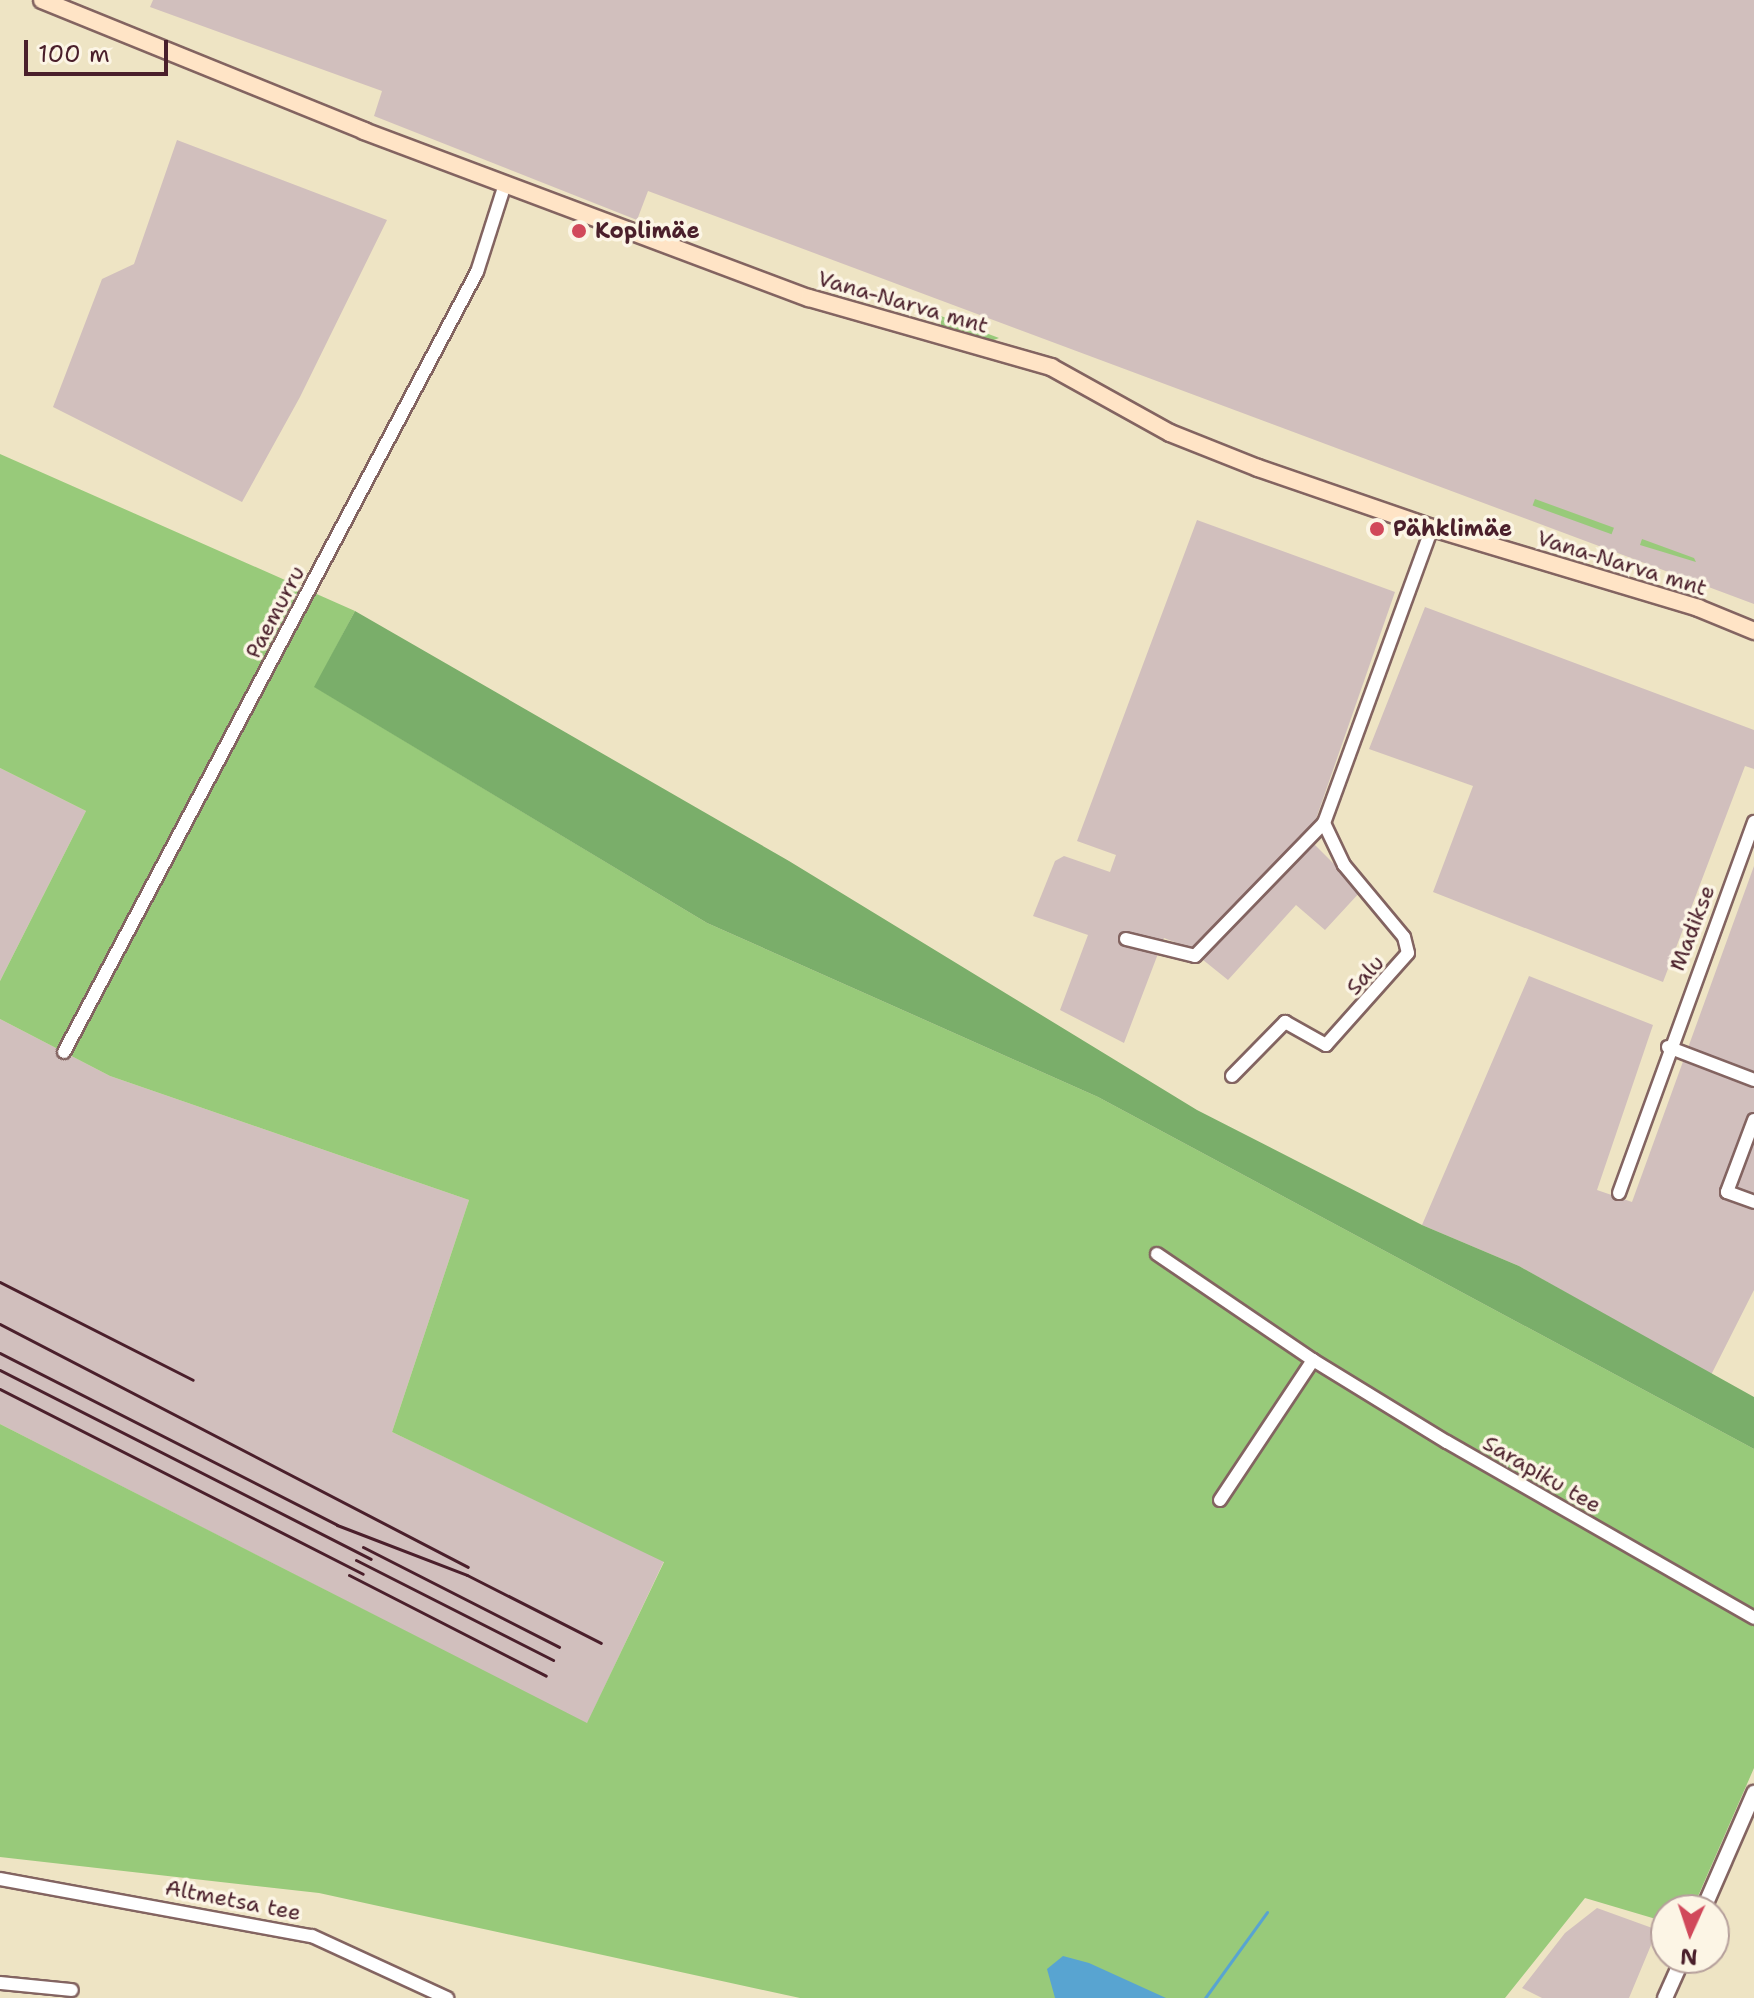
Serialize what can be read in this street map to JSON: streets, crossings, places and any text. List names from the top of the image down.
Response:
{
  "streets": {
    "main road": ["Vana-Narva mnt"],
    "street": [
      "Paemurru",
      "Madikse",
      "Salu",
      "Sarapiku tee",
      "Altmetsa tee"
    ]
  },
  "crossings": [
    ["Vana-Narva mnt", "Paemurru"]
  ],
  "places": ["Koplimäe", "Pähklimäe"],
  "scale_bar": "100 m",
  "north": "bottom"
}
